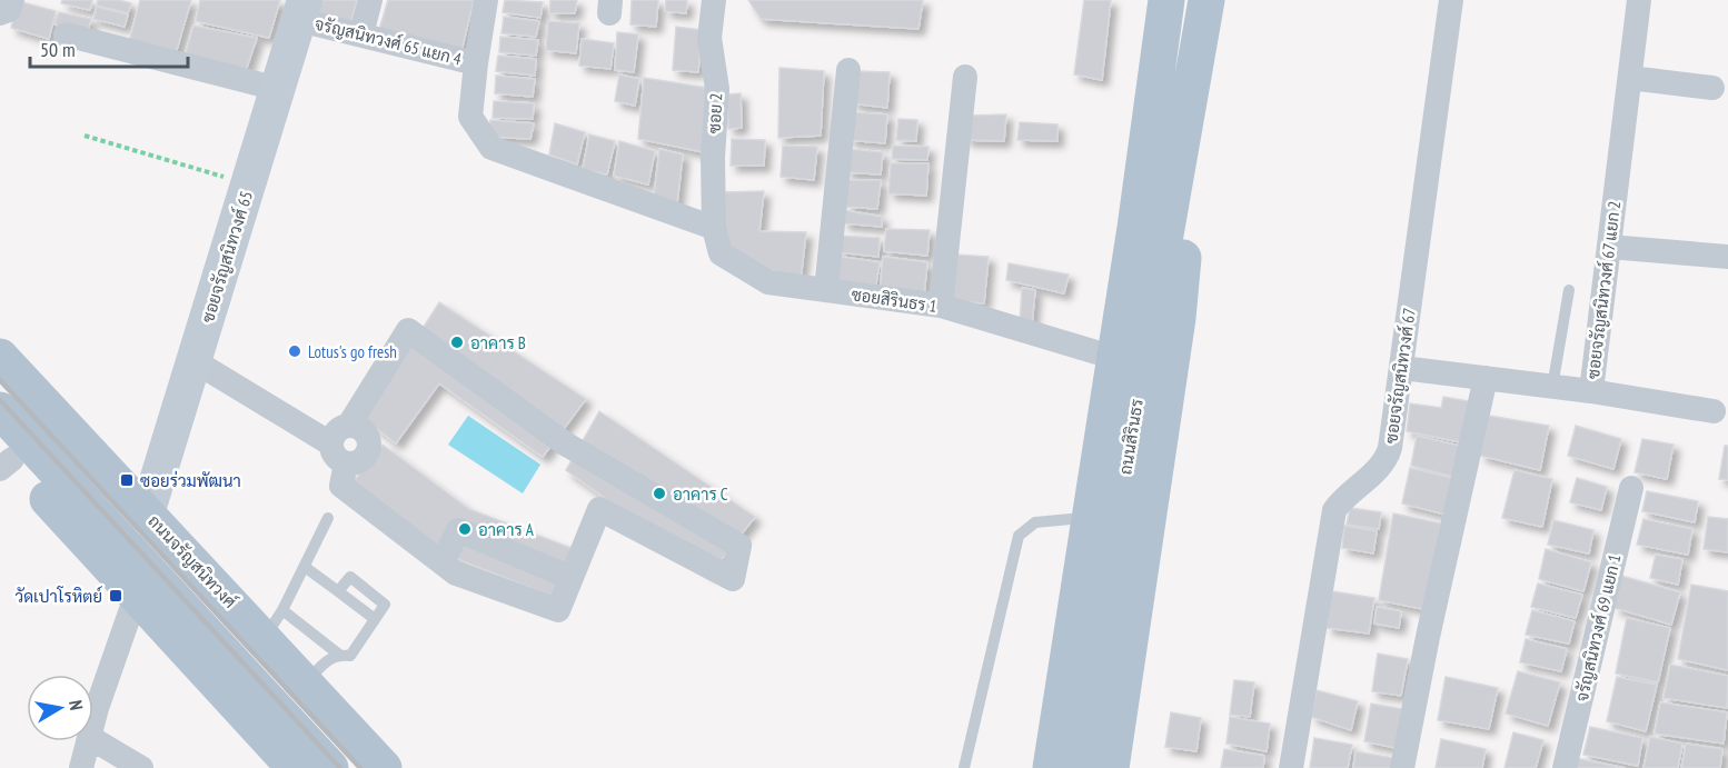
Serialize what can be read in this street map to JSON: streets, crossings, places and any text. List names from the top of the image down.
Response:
{
  "streets": {
    "main road": ["ถนนสิรินธร", "ถนนจรัญสนิทวงศ์"],
    "street": [
      "จรัญสนิทวงศ์ 65 แยก 4",
      "ซอย 2",
      "ซอยจรัญสนิทวงศ์ 65",
      "ซอยจรัญสนิทวงศ์ 67 แยก 2",
      "ซอยสิรินธร 1",
      "ซอยจรัญสนิทวงศ์ 67",
      "จรัญสนิทวงศ์ 69 แยก 1"
    ]
  },
  "crossings": [
    ["จรัญสนิทวงศ์ 65 แยก 4", "ซอยจรัญสนิทวงศ์ 65"],
    ["ซอย 2", "ซอยสิรินธร 1"],
    ["ซอยจรัญสนิทวงศ์ 65", "ถนนจรัญสนิทวงศ์"],
    ["ซอยจรัญสนิทวงศ์ 67 แยก 2", "ซอยจรัญสนิทวงศ์ 67"],
    ["ซอยสิรินธร 1", "ถนนสิรินธร"]
  ],
  "places": {
    "other": [
      "อาคาร B",
      "Lotus's go fresh",
      "อาคาร C",
      "อาคาร A"
    ],
    "transit": ["ซอยร่วมพัฒนา", "วัดเปาโรหิตย์"]
  },
  "scale_bar": "50 m",
  "north": "right"
}
